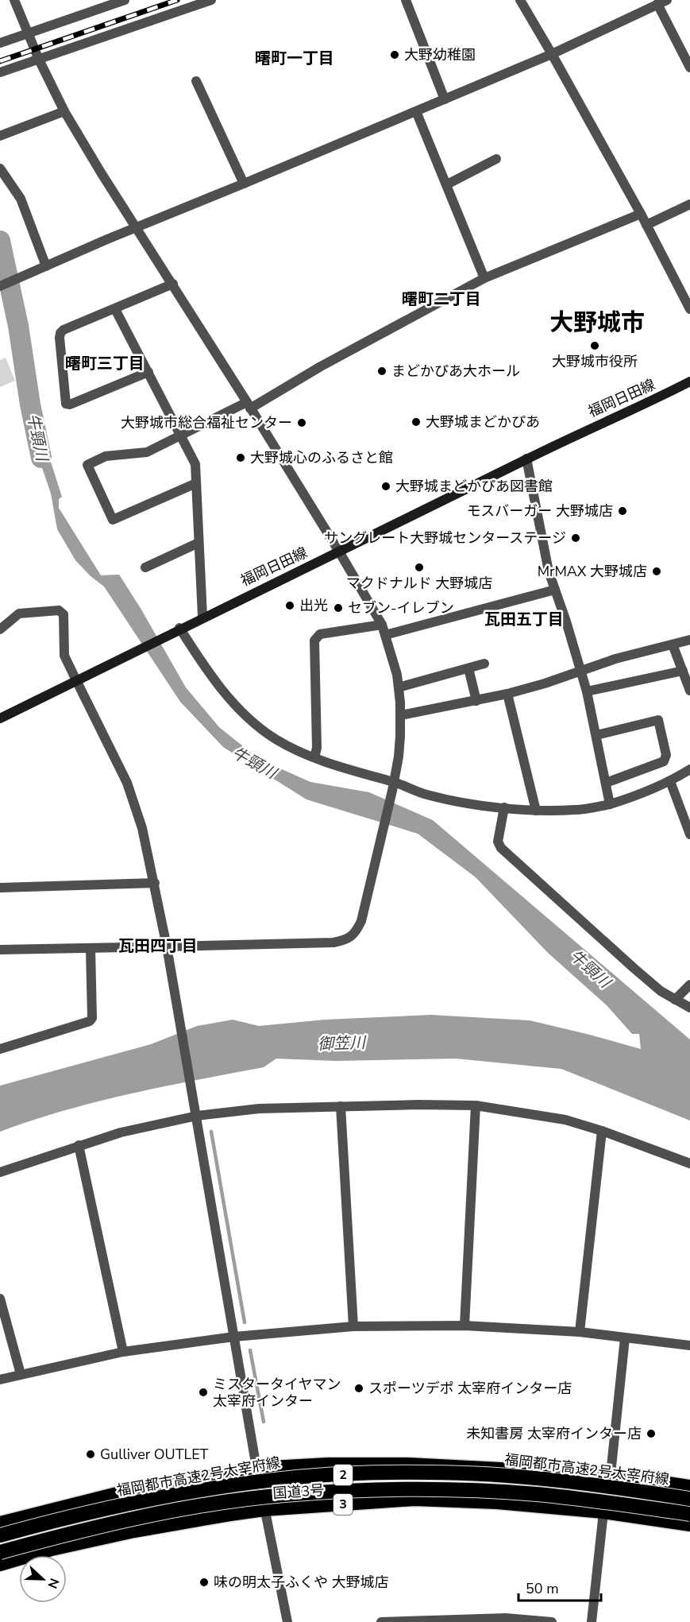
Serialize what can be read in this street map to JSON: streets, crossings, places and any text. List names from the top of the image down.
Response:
{
  "streets": {
    "highway": [
      "福岡都市高速2号太宰府線",
      "2",
      "国道3号",
      "3"
    ],
    "main road": ["福岡日田線"]
  },
  "districts": [
    "曙町一丁目",
    "曙町二丁目",
    "大野城市",
    "曙町三丁目",
    "瓦田五丁目",
    "瓦田四丁目"
  ],
  "water": ["牛頸川", "御笠川"],
  "places": [
    "大野幼稚園",
    "大野城市役所",
    "まどかぴあ大ホール",
    "大野城まどかぴあ",
    "大野城市総合福祉センター",
    "大野城心のふるさと館",
    "大野城まどかぴあ図書館",
    "モスバーガー 大野城店",
    "サングレート大野城センターステージ",
    "マクドナルド 大野城店",
    "MrMAX 大野城店",
    "出光",
    "セブン-イレブン",
    "スポーツデポ 太宰府インター店",
    "ミスタータイヤマン 太宰府インター",
    "未知書房 太宰府インター店",
    "Gulliver OUTLET",
    "味の明太子ふくや 大野城店"
  ],
  "scale_bar": "50 m",
  "north": "right"
}
